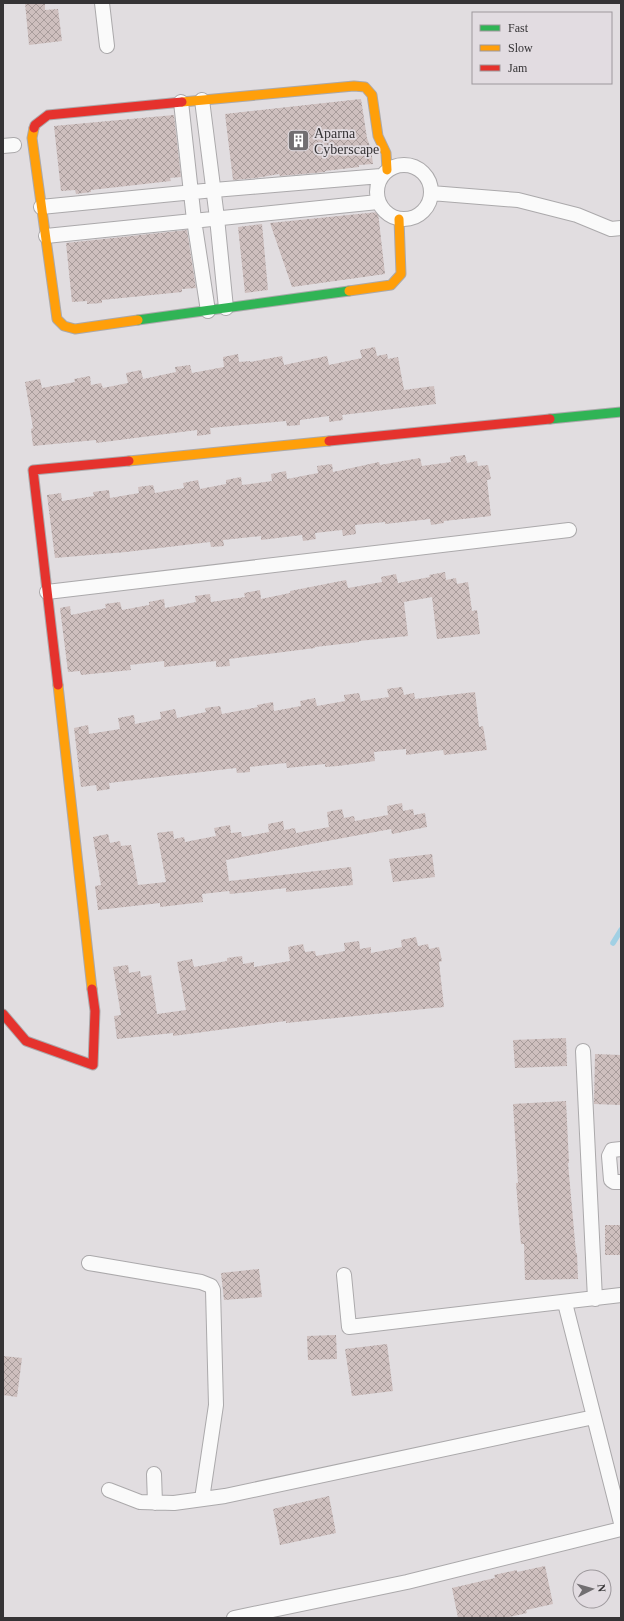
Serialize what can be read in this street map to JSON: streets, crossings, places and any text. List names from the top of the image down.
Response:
{
  "places": {
    "building": ["Aparna Cyberscape"]
  },
  "legend": ["Fast", "Slow", "Jam"],
  "north": "right"
}
